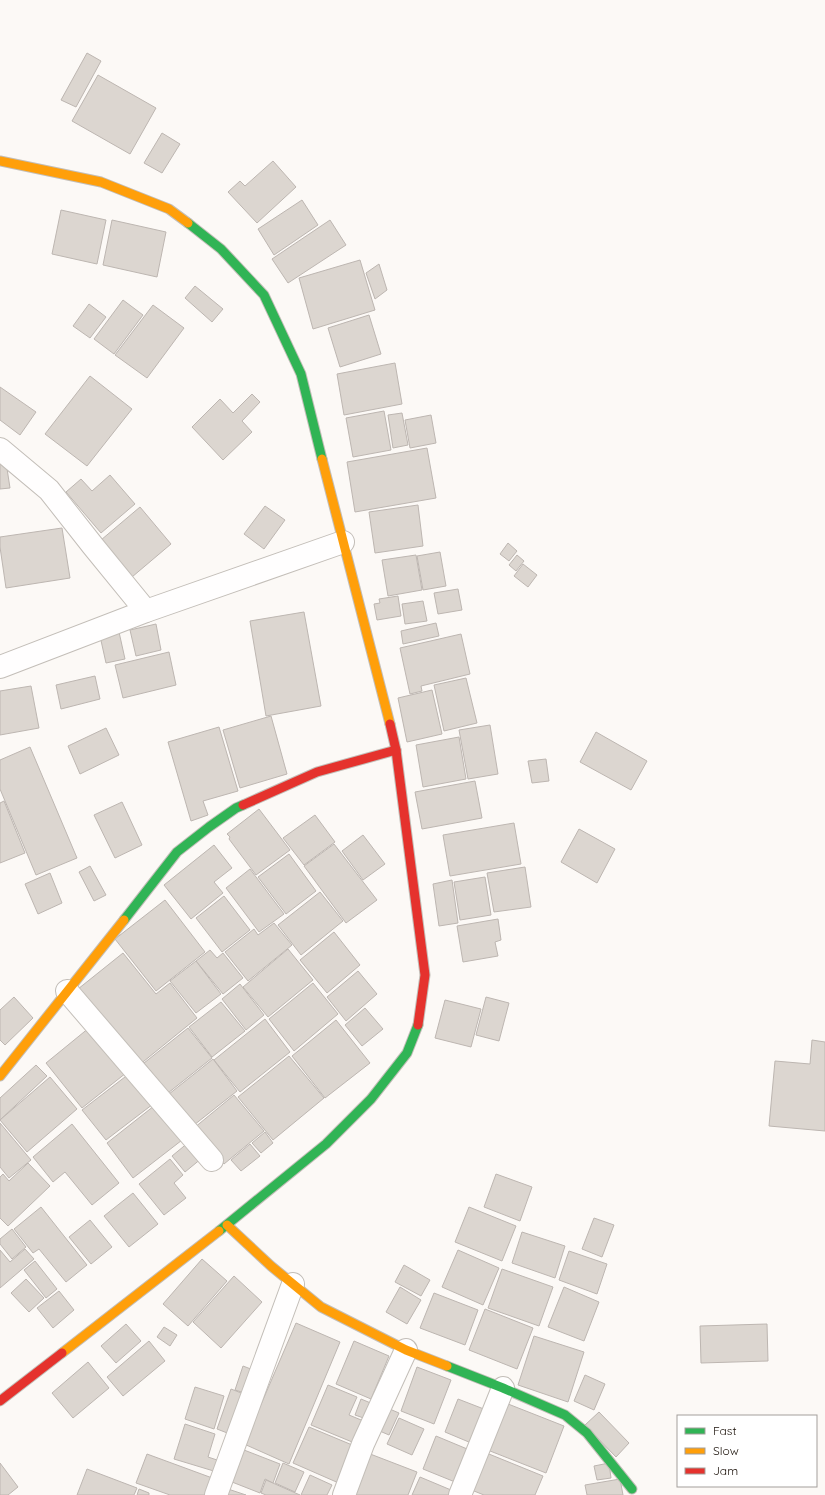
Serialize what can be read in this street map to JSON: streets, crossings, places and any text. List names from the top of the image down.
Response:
{
  "legend": ["Fast", "Slow", "Jam"]
}
